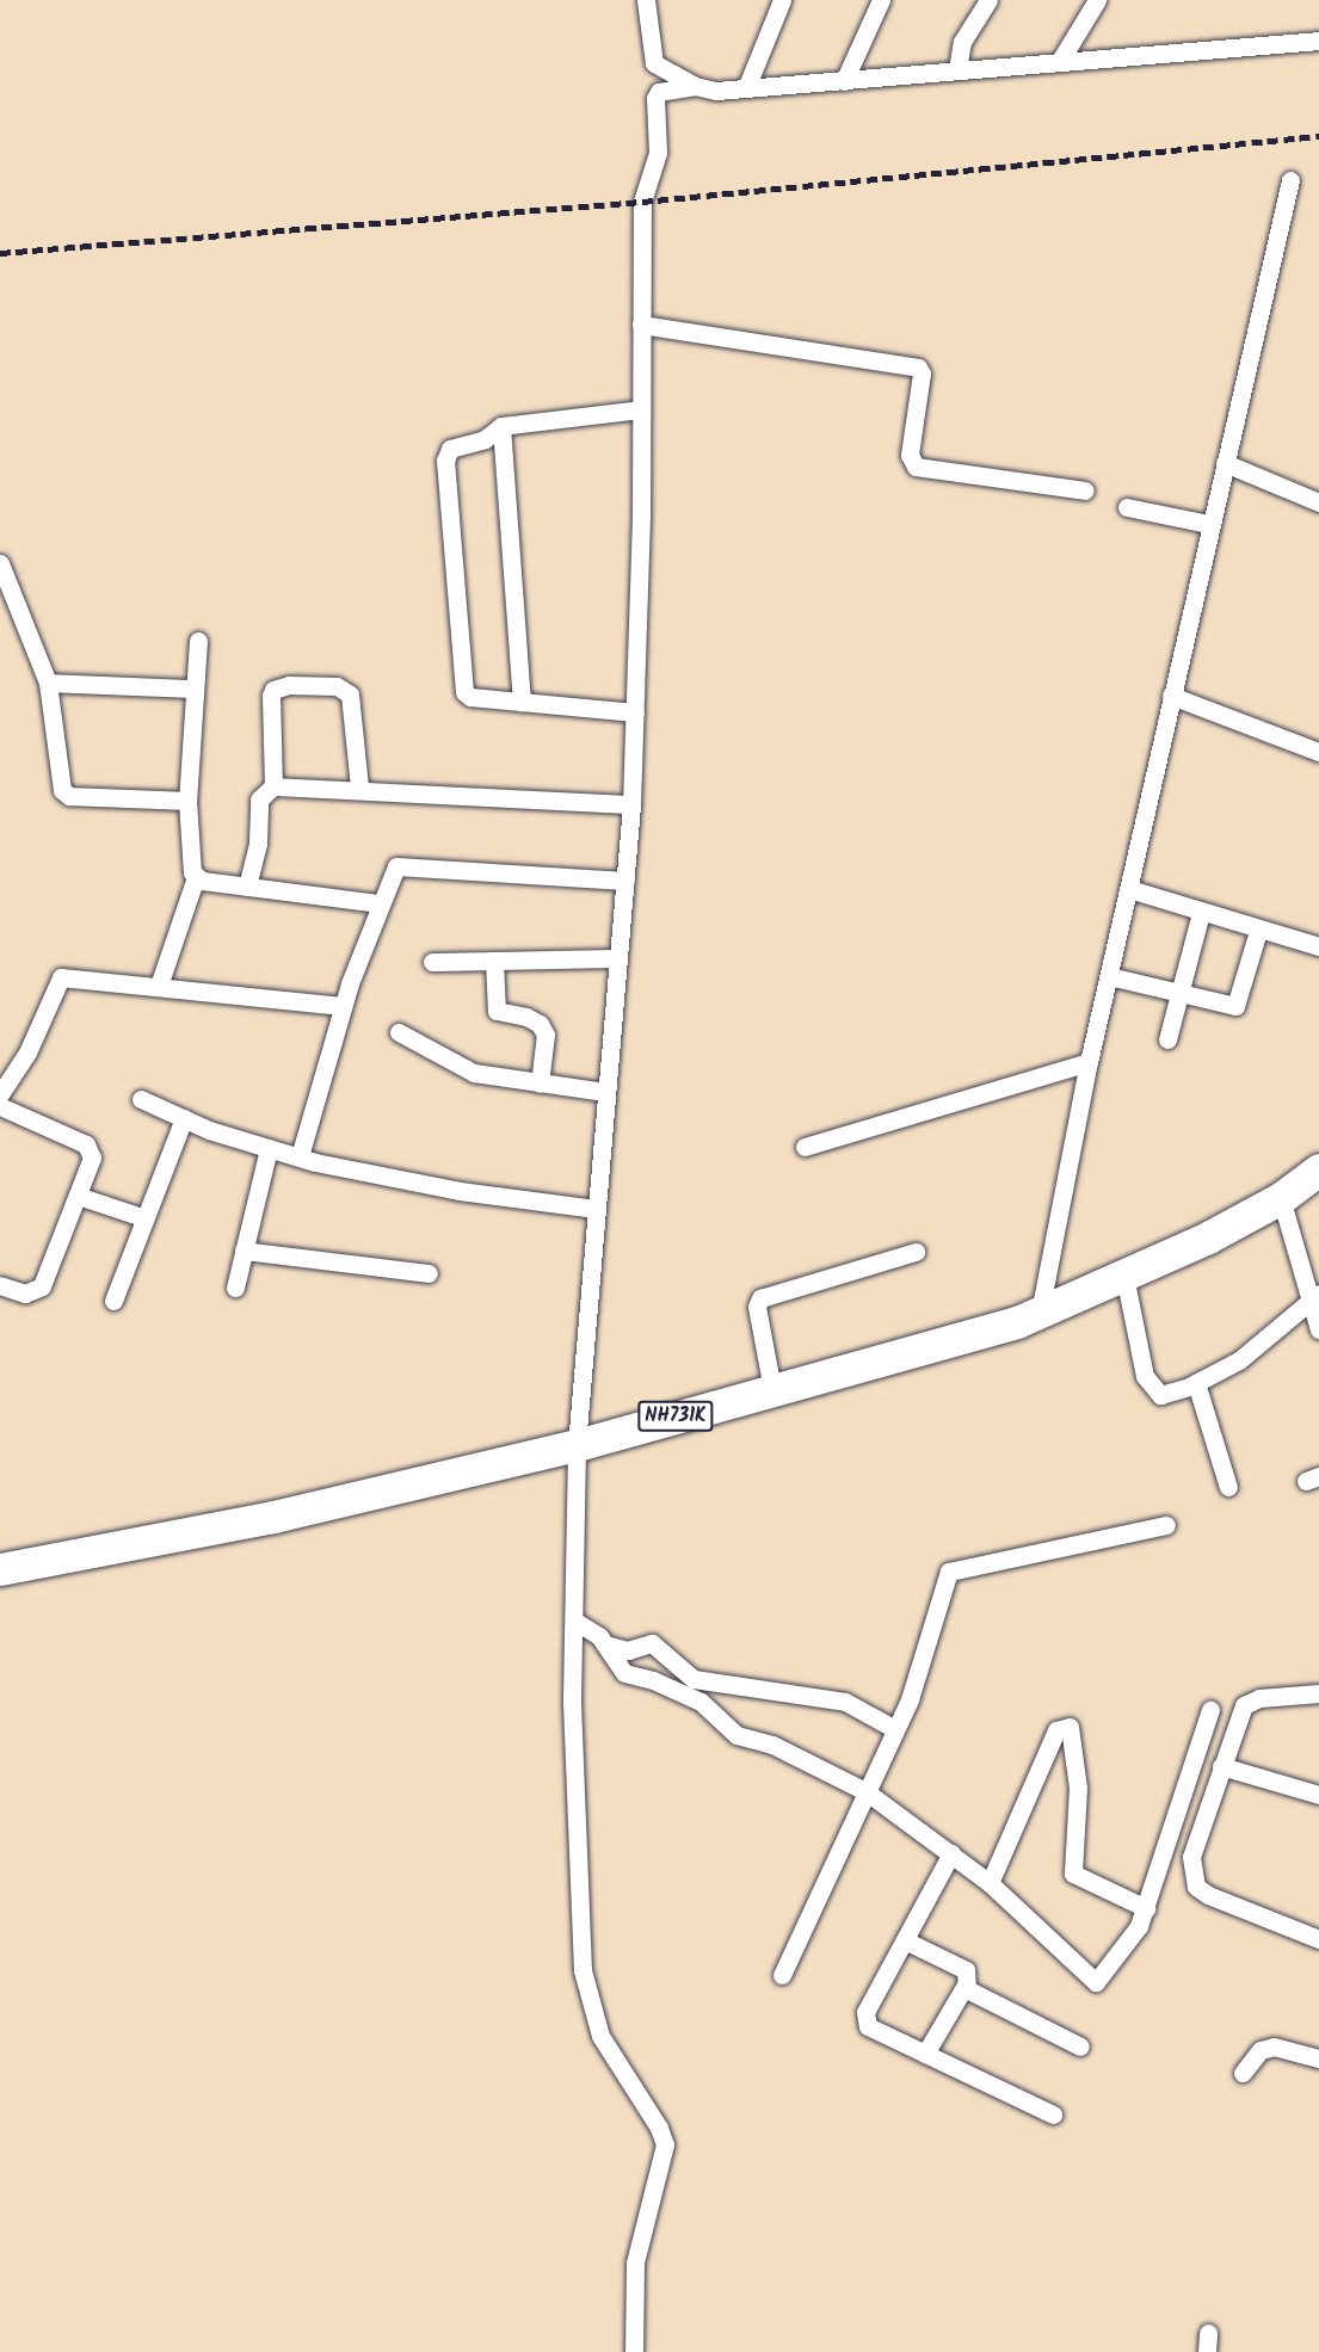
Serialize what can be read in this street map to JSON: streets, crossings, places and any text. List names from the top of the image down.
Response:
{
  "streets": {
    "highway": ["NH731K"]
  }
}
